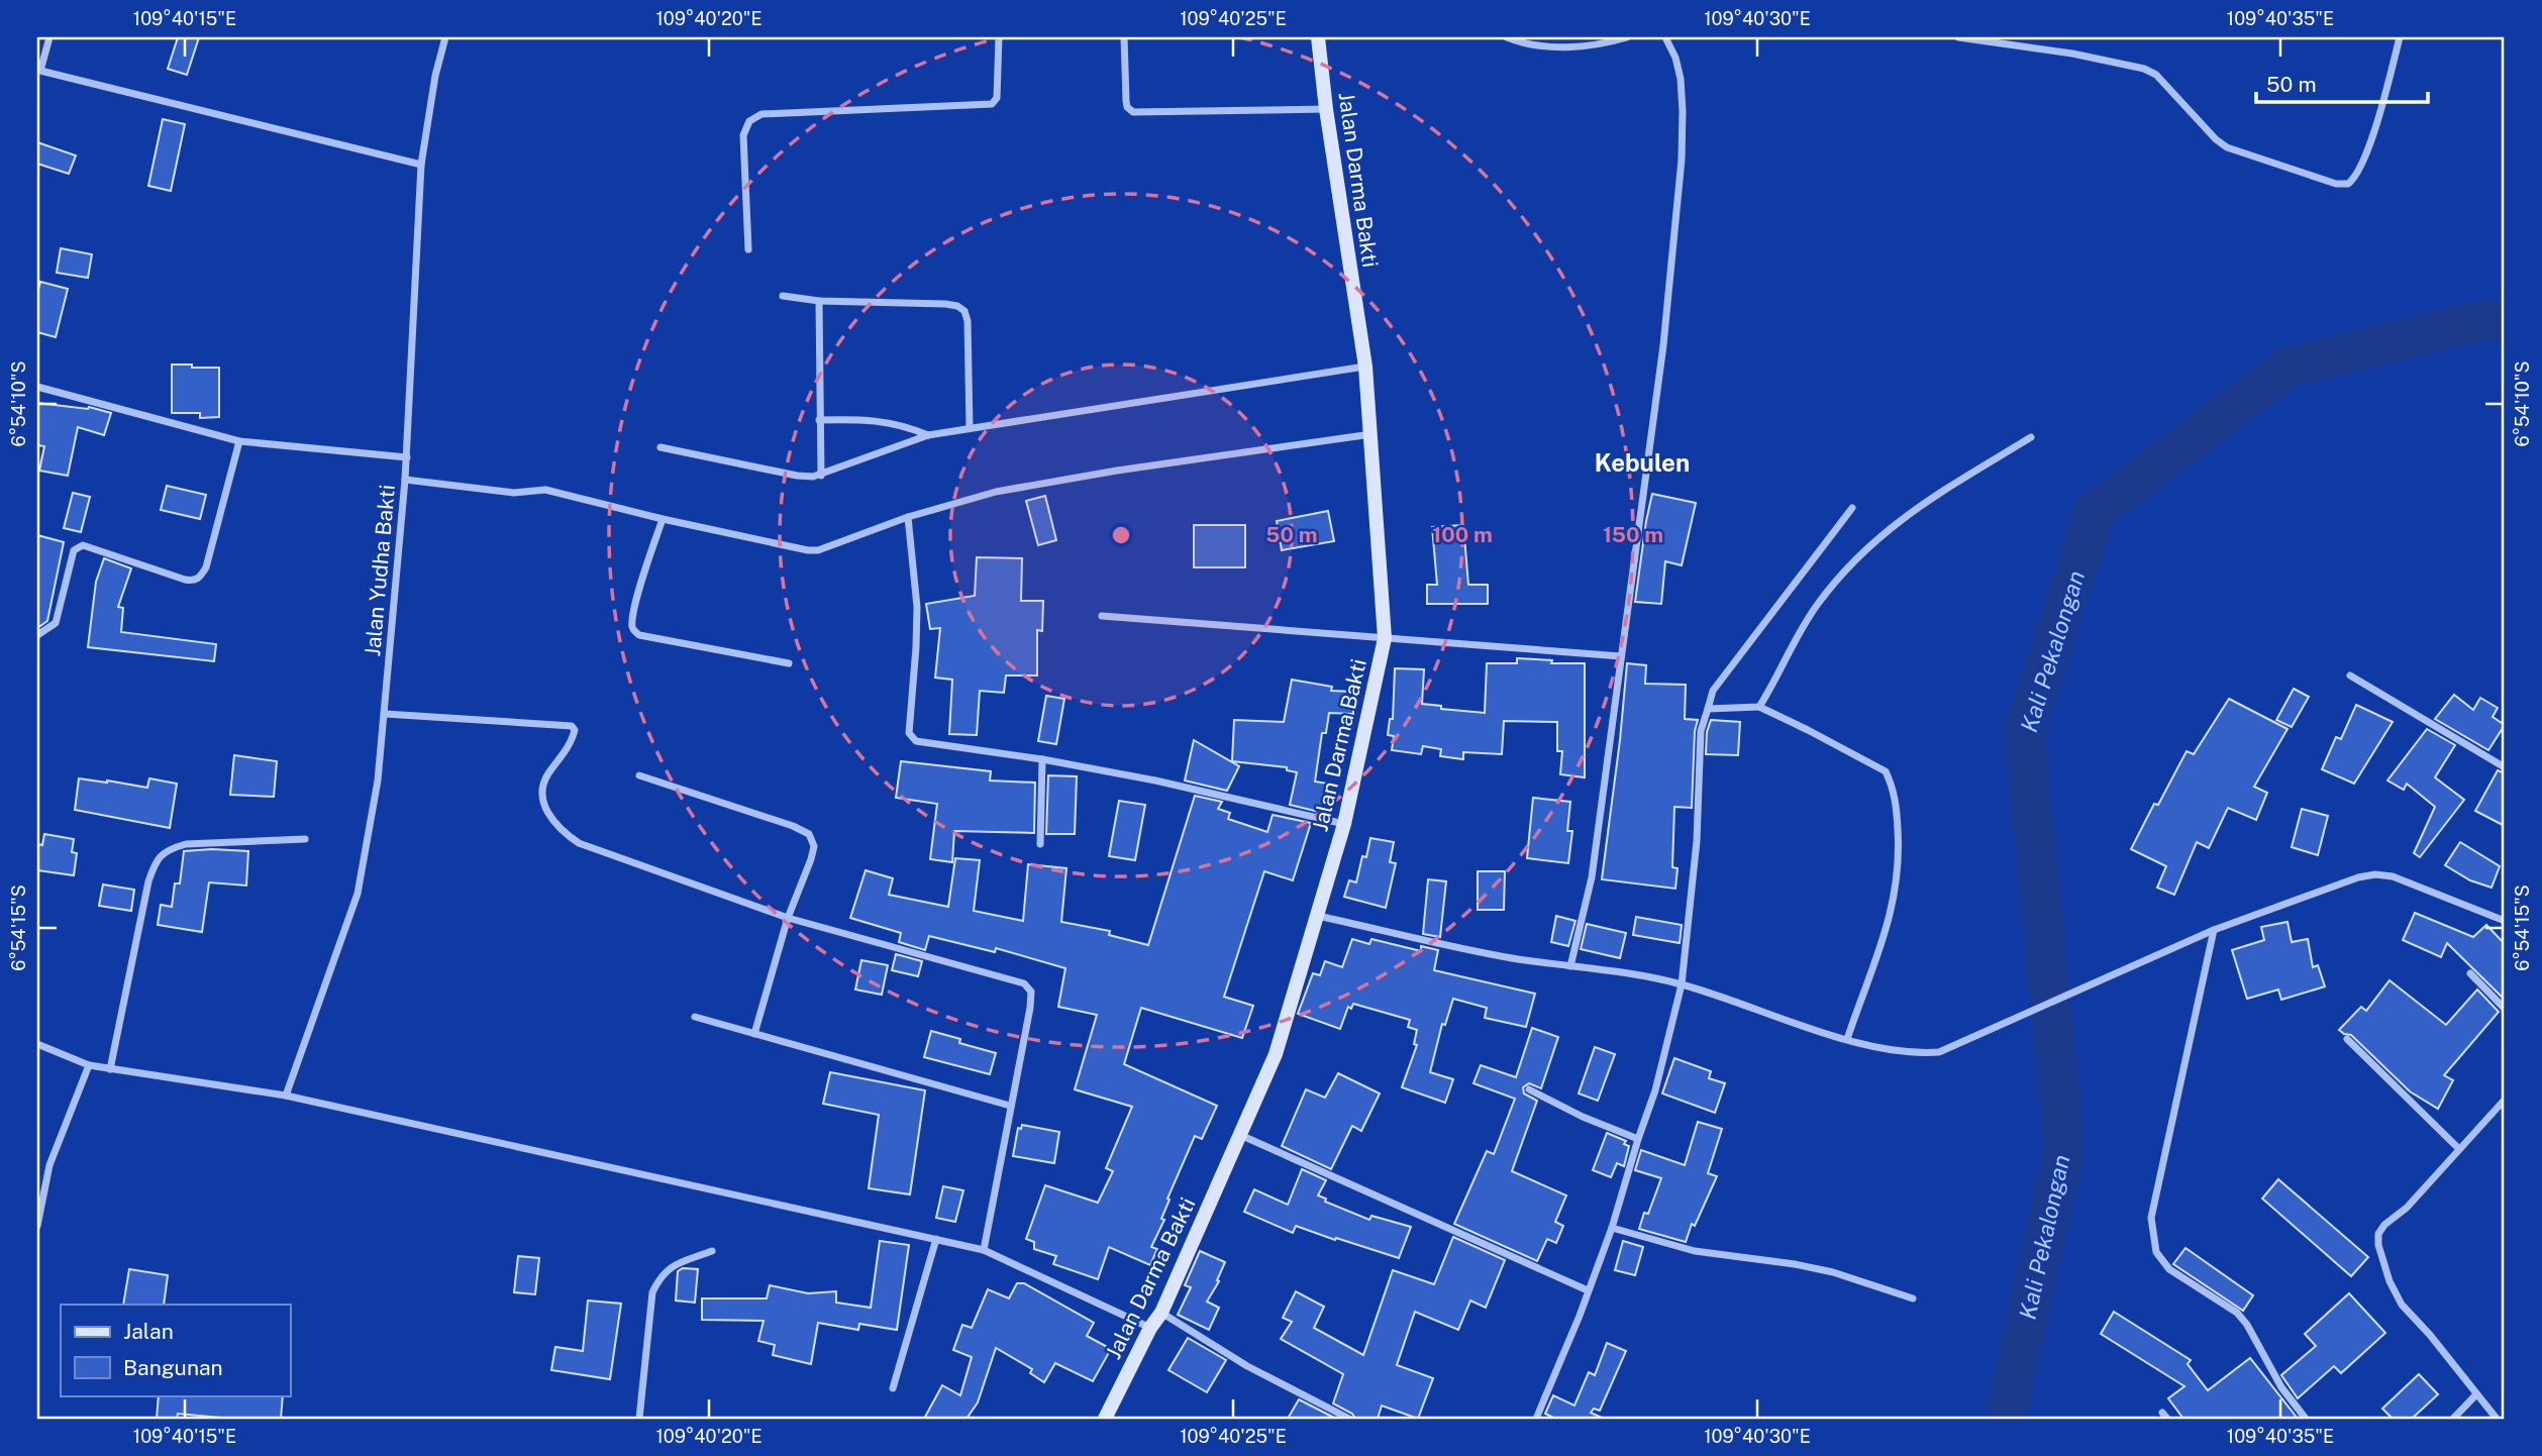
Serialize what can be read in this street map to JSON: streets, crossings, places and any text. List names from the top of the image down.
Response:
{
  "streets": {
    "street": ["Jalan Darma Bakti", "Jalan Yudha Bakti"]
  },
  "districts": ["Kebulen"],
  "water": ["Kali Pekalongan"],
  "legend": ["Jalan", "Bangunan"],
  "scale_bar": "50 m",
  "coordinates": [
    "109°40'15\"E",
    "109°40'20\"E",
    "109°40'25\"E",
    "109°40'30\"E",
    "109°40'35\"E",
    "6°54'10\"S",
    "6°54'15\"S"
  ],
  "rings": ["50 m", "100 m", "150 m"]
}
